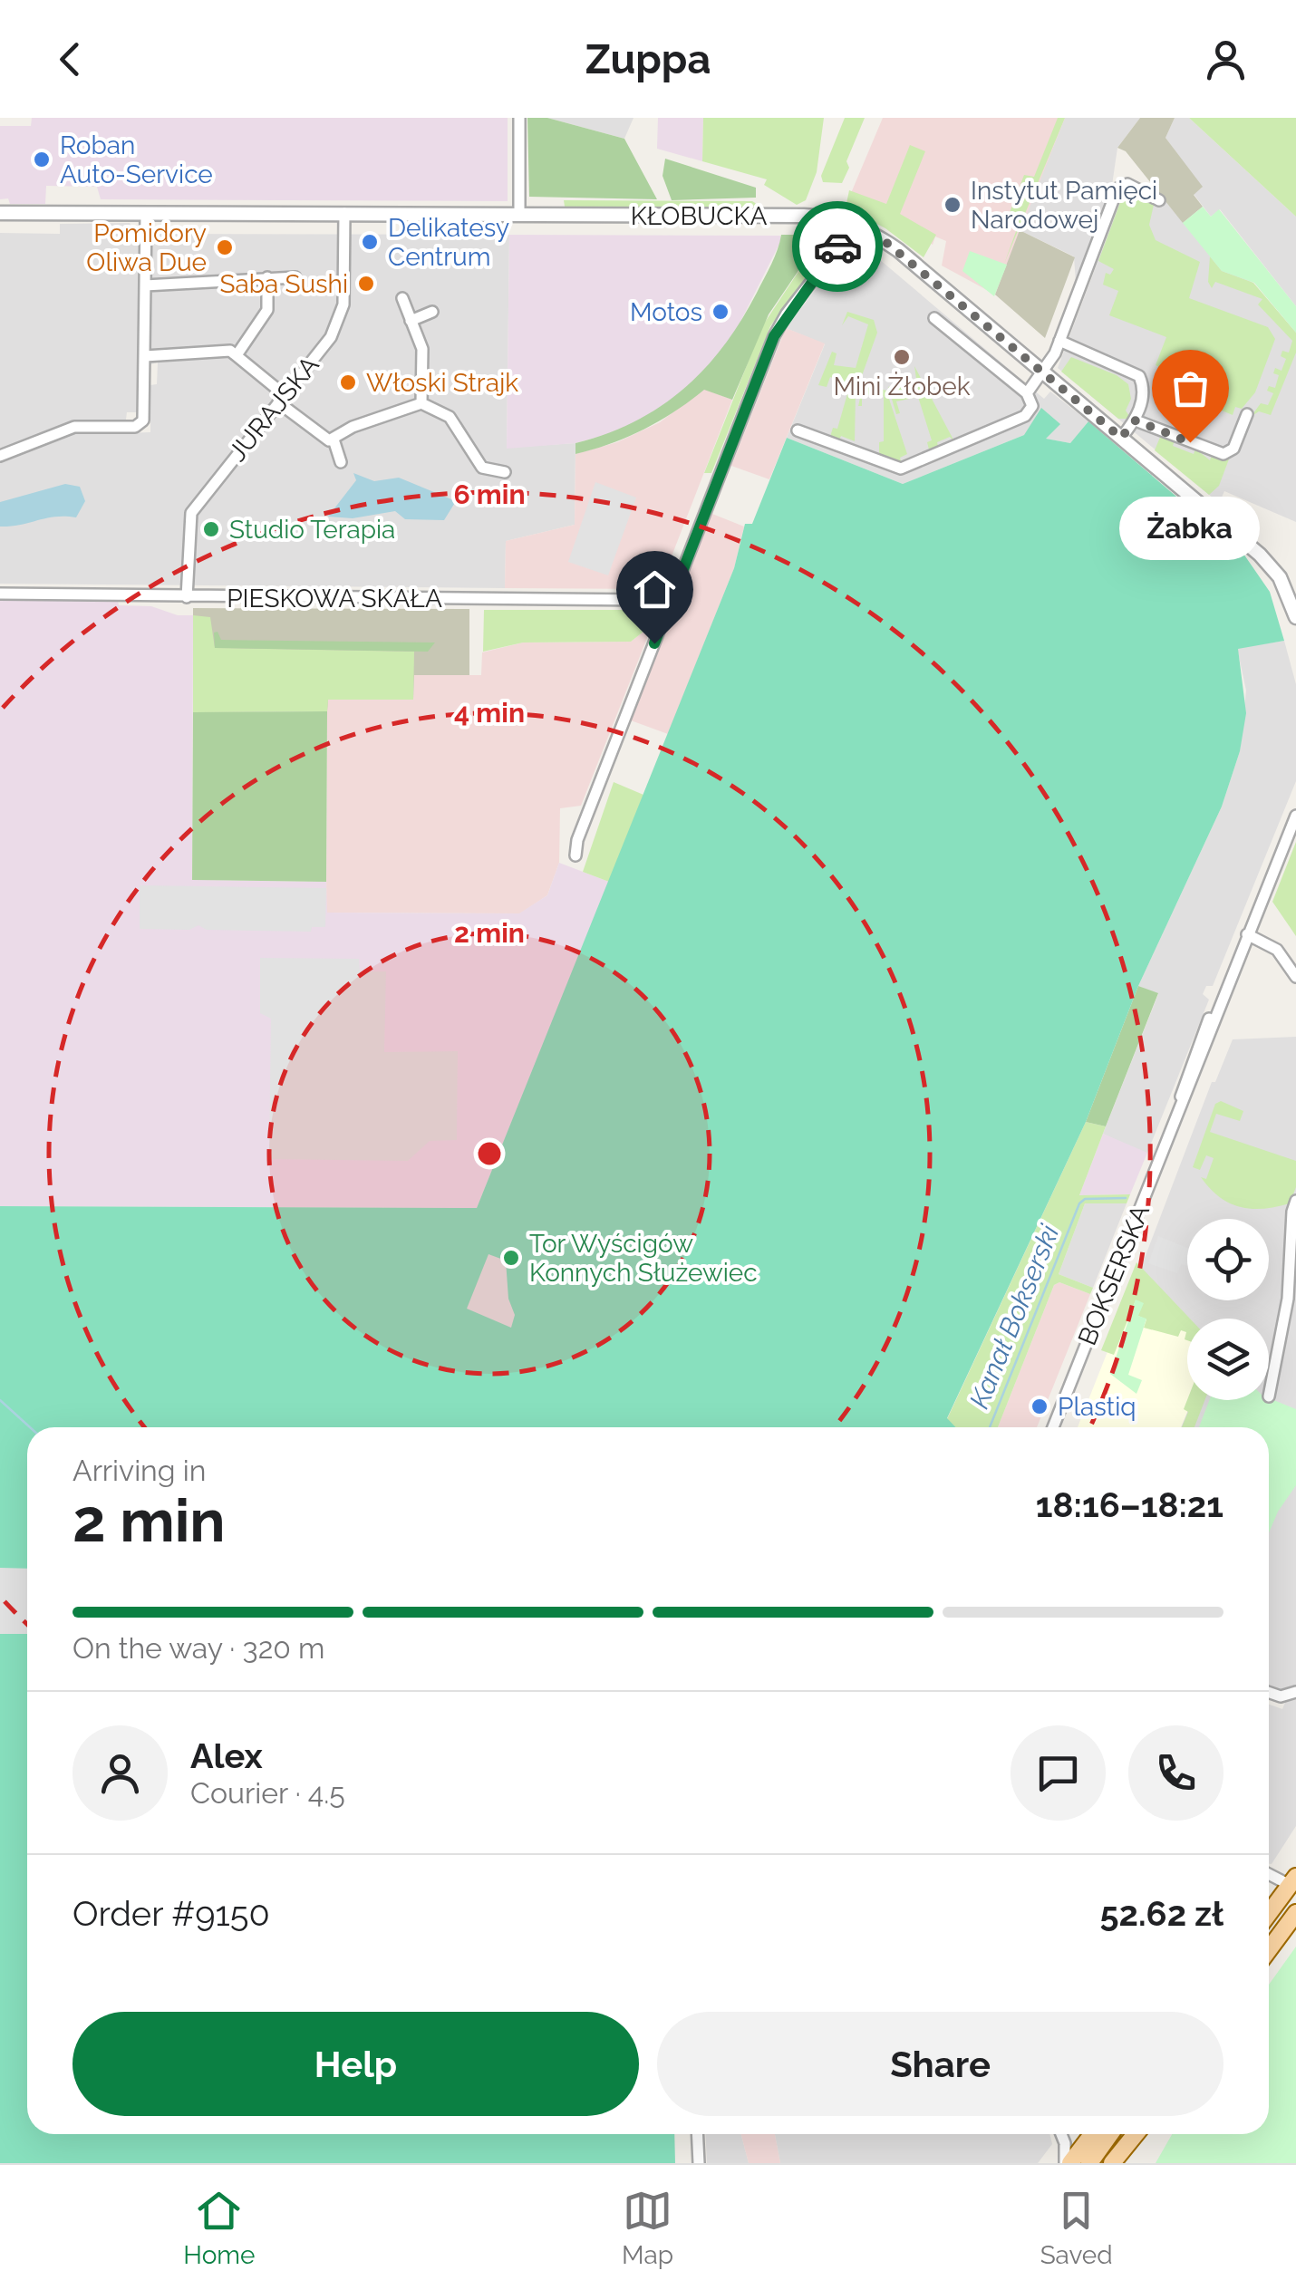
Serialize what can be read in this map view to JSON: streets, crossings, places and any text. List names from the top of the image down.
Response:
{
  "streets": {
    "street": [
      "KŁOBUCKA",
      "JURAJSKA",
      "PIESKOWA SKAŁA",
      "BOKSERSKA"
    ]
  },
  "crossings": [
    ["KŁOBUCKA", "JURAJSKA"],
    ["JURAJSKA", "PIESKOWA SKAŁA"]
  ],
  "water": ["Kanał Bokserski"],
  "places": [
    "Roban Auto-Service",
    "Instytut Pamięci Narodowej",
    "Delikatesy Centrum",
    "Pomidory Oliwa Due",
    "Saba Sushi",
    "Motos",
    "Mini Żłobek",
    "Włoski Strajk",
    "Żabka",
    "Studio Terapia",
    "Tor Wyścigów Konnych Służewiec",
    "Plastiq"
  ],
  "page": {
    "header": "Zuppa",
    "bubble": "Żabka",
    "heading": ["2 min", "Arriving in", "18:16–18:21"],
    "panel": [
      "Alex",
      "Courier · 4.5",
      "Order #9150",
      "52.62 zł"
    ],
    "bar": "On the way · 320 m",
    "buttons": ["Help", "Share"],
    "tabs": ["Home", "Map", "Saved"]
  },
  "rings": ["6 min", "4 min", "2 min"]
}
